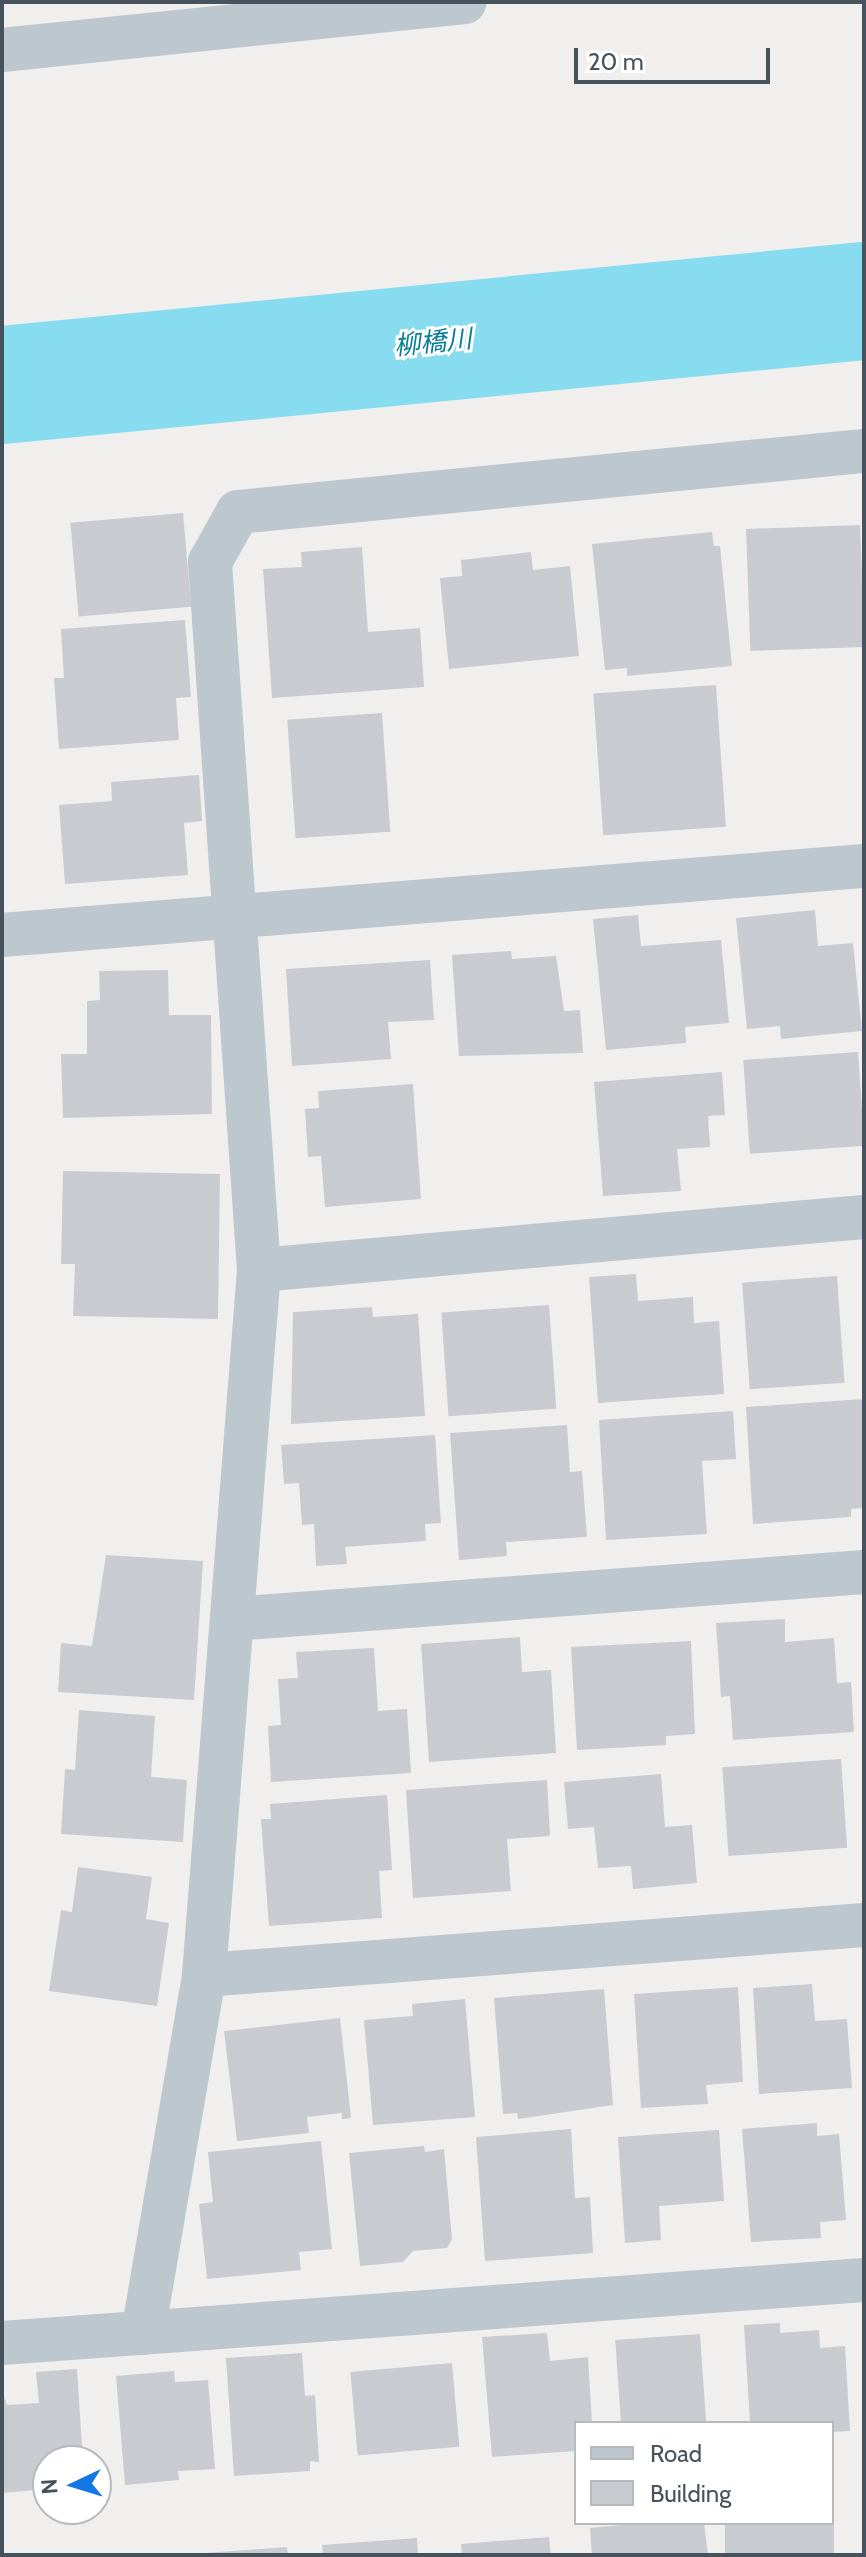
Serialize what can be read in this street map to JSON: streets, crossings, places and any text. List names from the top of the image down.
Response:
{
  "water": ["柳橋川"],
  "legend": ["Road", "Building"],
  "scale_bar": "20 m",
  "north": "left"
}
